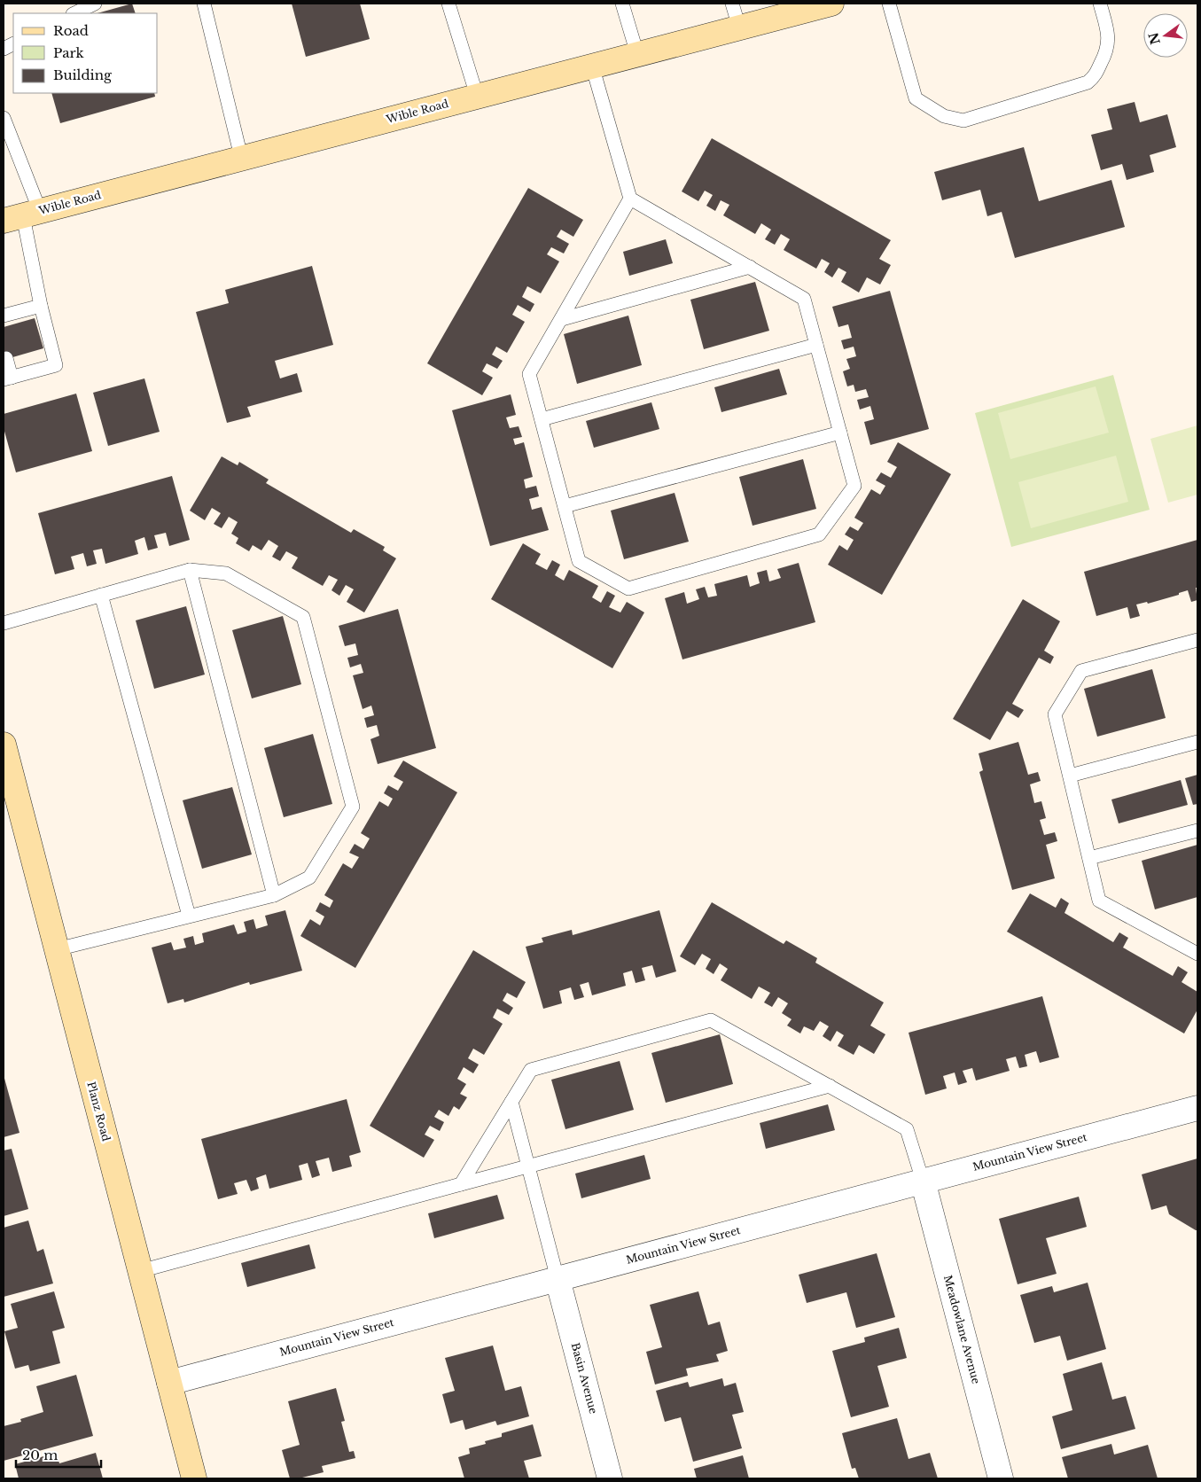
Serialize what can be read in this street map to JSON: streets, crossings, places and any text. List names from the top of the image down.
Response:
{
  "streets": {
    "street": [
      "Wible Road",
      "Planz Road",
      "Mountain View Street",
      "Meadowlane Avenue",
      "Basin Avenue"
    ]
  },
  "crossings": [
    ["Planz Road", "Mountain View Street"],
    ["Mountain View Street", "Meadowlane Avenue"],
    ["Mountain View Street", "Basin Avenue"]
  ],
  "legend": ["Road", "Park", "Building"],
  "scale_bar": "20 m",
  "north": "left"
}
